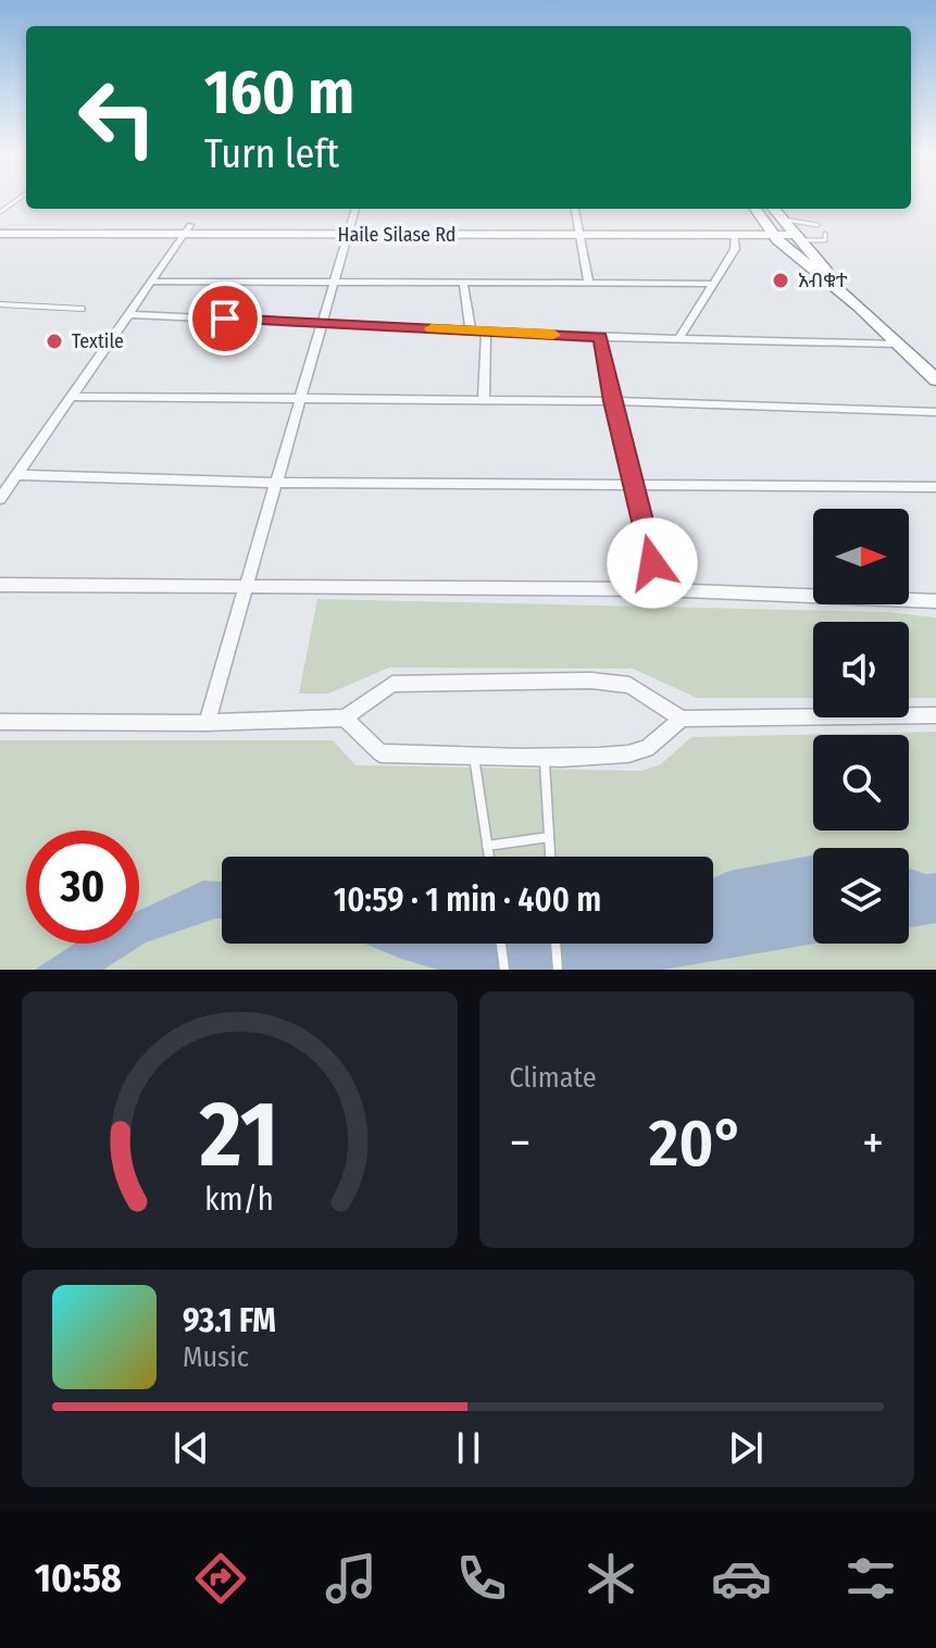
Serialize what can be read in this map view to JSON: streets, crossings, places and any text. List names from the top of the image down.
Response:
{
  "streets": {
    "main road": ["Haile Silase Rd"]
  },
  "places": ["አብቁተ", "Textile"],
  "north": "right",
  "page": {
    "turn": ["160 m", "Turn left"],
    "limit": "30",
    "trip": "10:59 · 1 min · 400 m",
    "tile": "Climate",
    "heat": ["−", "20°", "+"],
    "song": ["93.1 FM", "Music"],
    "tabs": "10:58",
    "gauge": ["21", "km/h"]
  }
}
